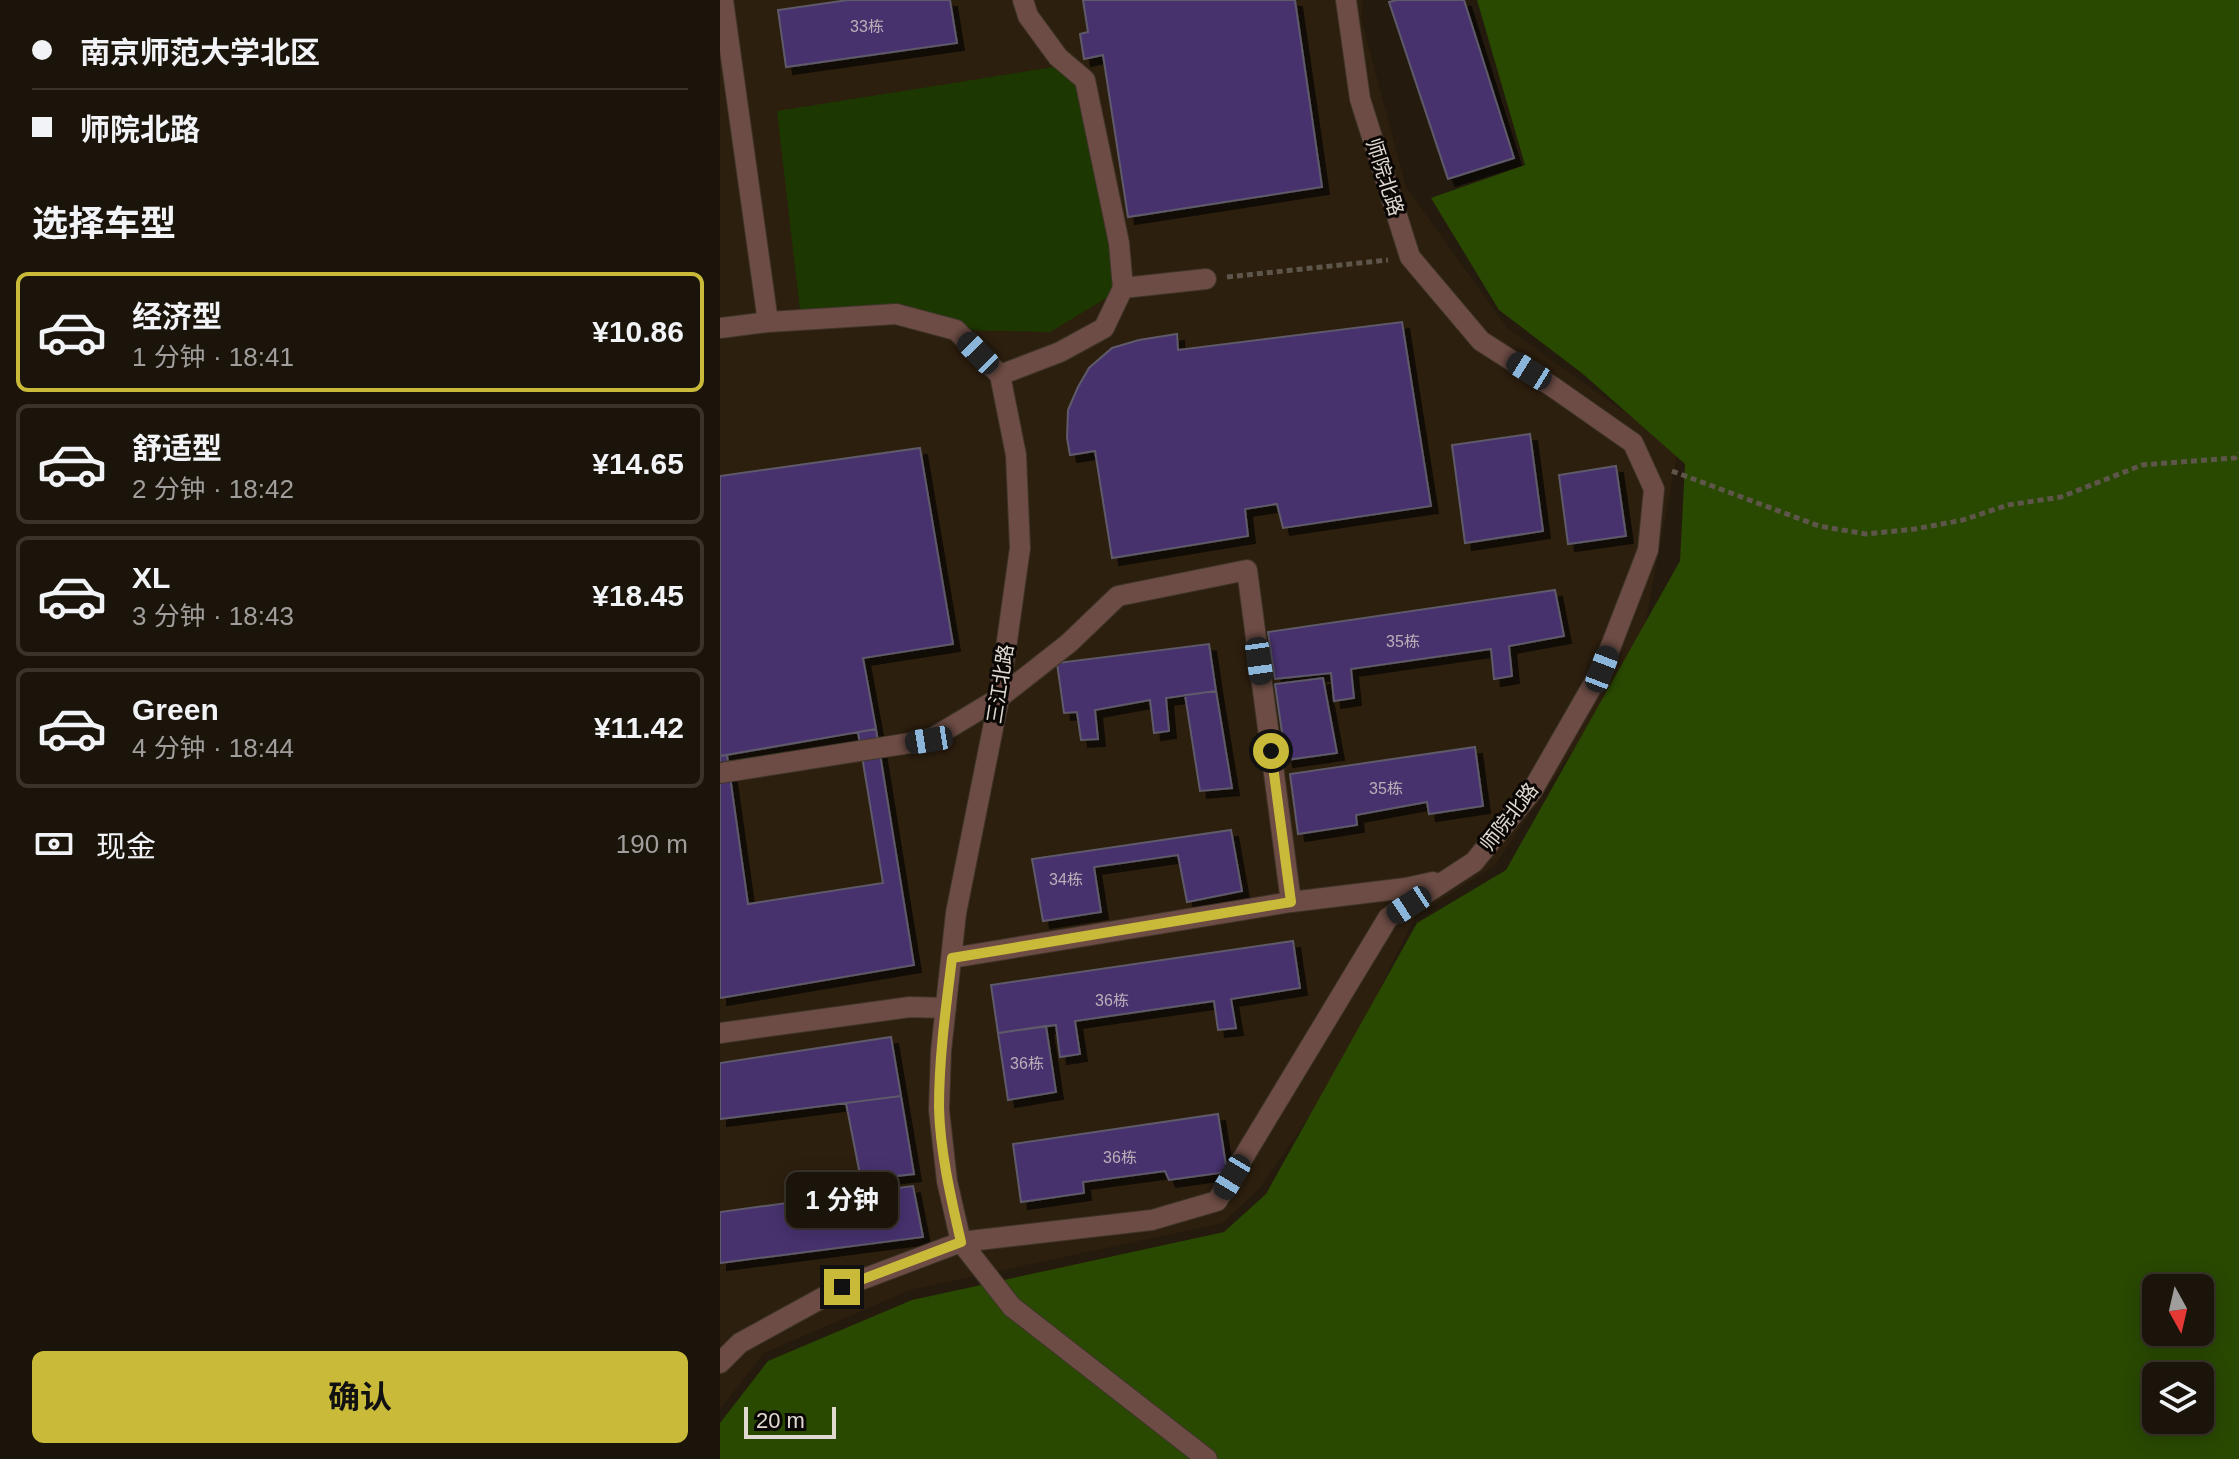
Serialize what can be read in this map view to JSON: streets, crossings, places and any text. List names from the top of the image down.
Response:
{
  "streets": {
    "street": ["师院北路", "三江北路"]
  },
  "crossings": [
    ["师院北路", "三江北路"]
  ],
  "house_numbers": [
    "33栋",
    "35栋",
    "35栋",
    "34栋",
    "36栋",
    "36栋",
    "36栋"
  ],
  "scale_bar": "20 m",
  "north": "bottom",
  "page": {
    "banner": ["南京师范大学北区", "师院北路"],
    "heading": "选择车型",
    "list": [
      {
        "name": "经济型",
        "note": "1 分钟 · 18:41",
        "value": "¥10.86"
      },
      {
        "name": "舒适型",
        "note": "2 分钟 · 18:42",
        "value": "¥14.65"
      },
      {
        "name": "XL",
        "note": "3 分钟 · 18:43",
        "value": "¥18.45"
      },
      {
        "name": "Green",
        "note": "4 分钟 · 18:44",
        "value": "¥11.42"
      }
    ],
    "pay": ["现金", "190 m"],
    "bubble": "1 分钟",
    "buttons": "确认",
    "scale": "20 m"
  }
}
